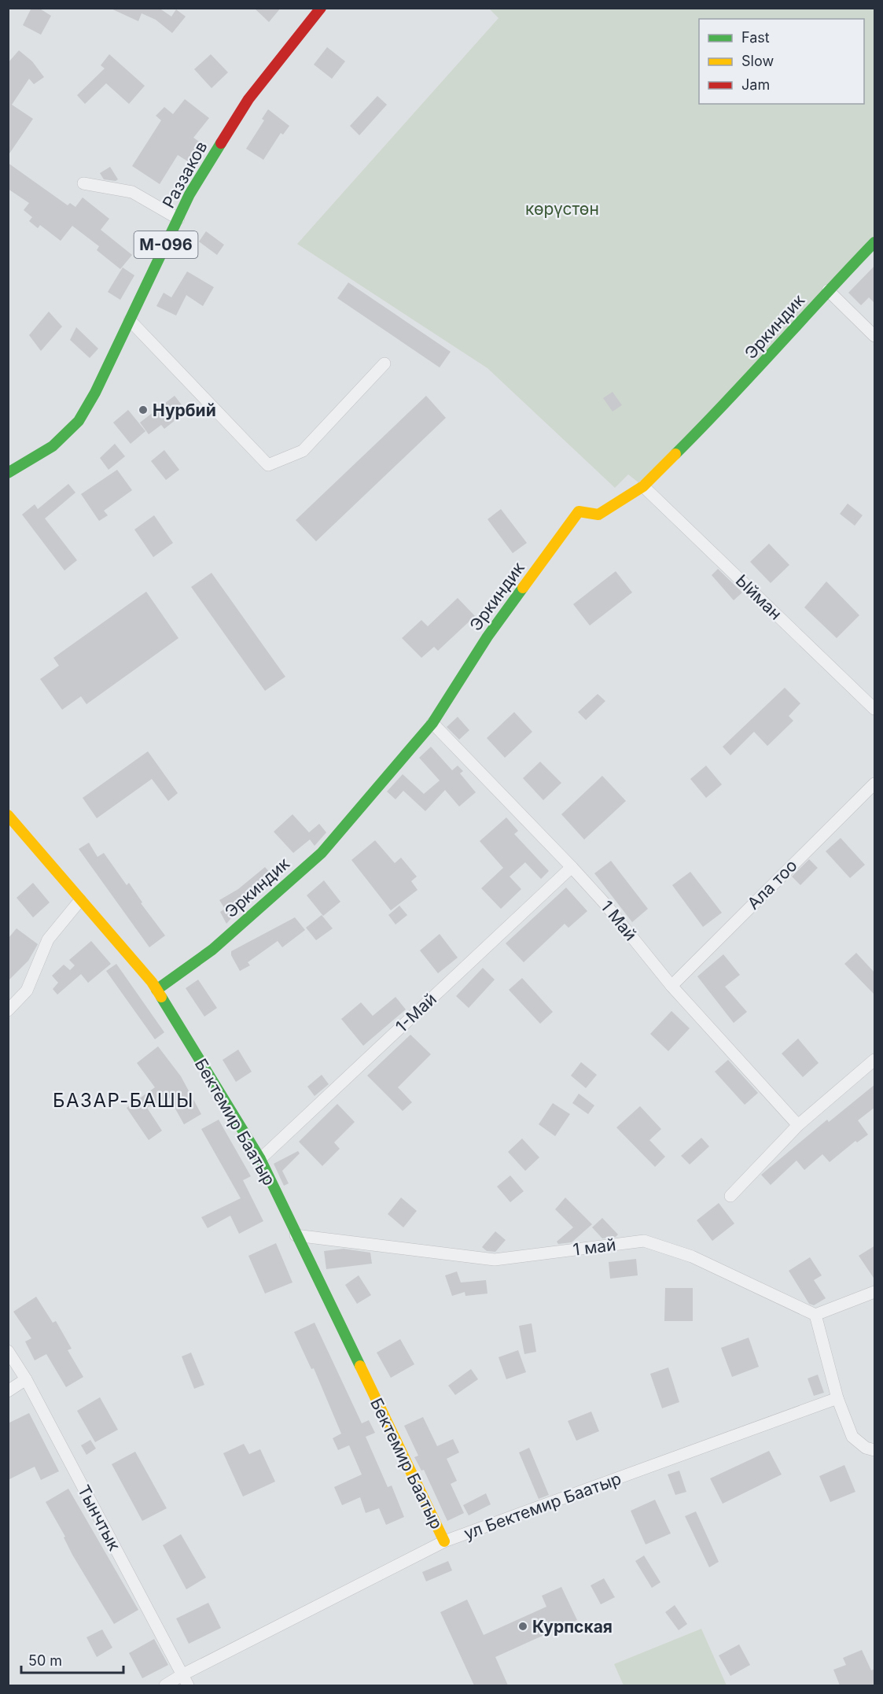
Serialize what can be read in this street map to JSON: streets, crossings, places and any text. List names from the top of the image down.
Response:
{
  "streets": {
    "street": [
      "Раззаков",
      "М-096",
      "Эркиндик",
      "Ыйман",
      "Ала тоо",
      "1 Май",
      "1-Май",
      "Бектемир Баатыр",
      "1 май",
      "ул Бектемир Баатыр",
      "Тынчтык"
    ]
  },
  "crossings": [
    ["Эркиндик", "Ыйман"],
    ["Эркиндик", "1 Май"],
    ["Эркиндик", "Бектемир Баатыр"],
    ["Ала тоо", "1 Май"],
    ["1 Май", "1-Май"],
    ["1-Май", "Бектемир Баатыр"],
    ["Бектемир Баатыр", "1 май"],
    ["Бектемир Баатыр", "ул Бектемир Баатыр"],
    ["ул Бектемир Баатыр", "Тынчтык"]
  ],
  "districts": ["БАЗАР-БАШЫ"],
  "parks": ["көрүстөн"],
  "places": ["Нурбий", "Курпская"],
  "legend": ["Fast", "Slow", "Jam"],
  "scale_bar": "50 m"
}
